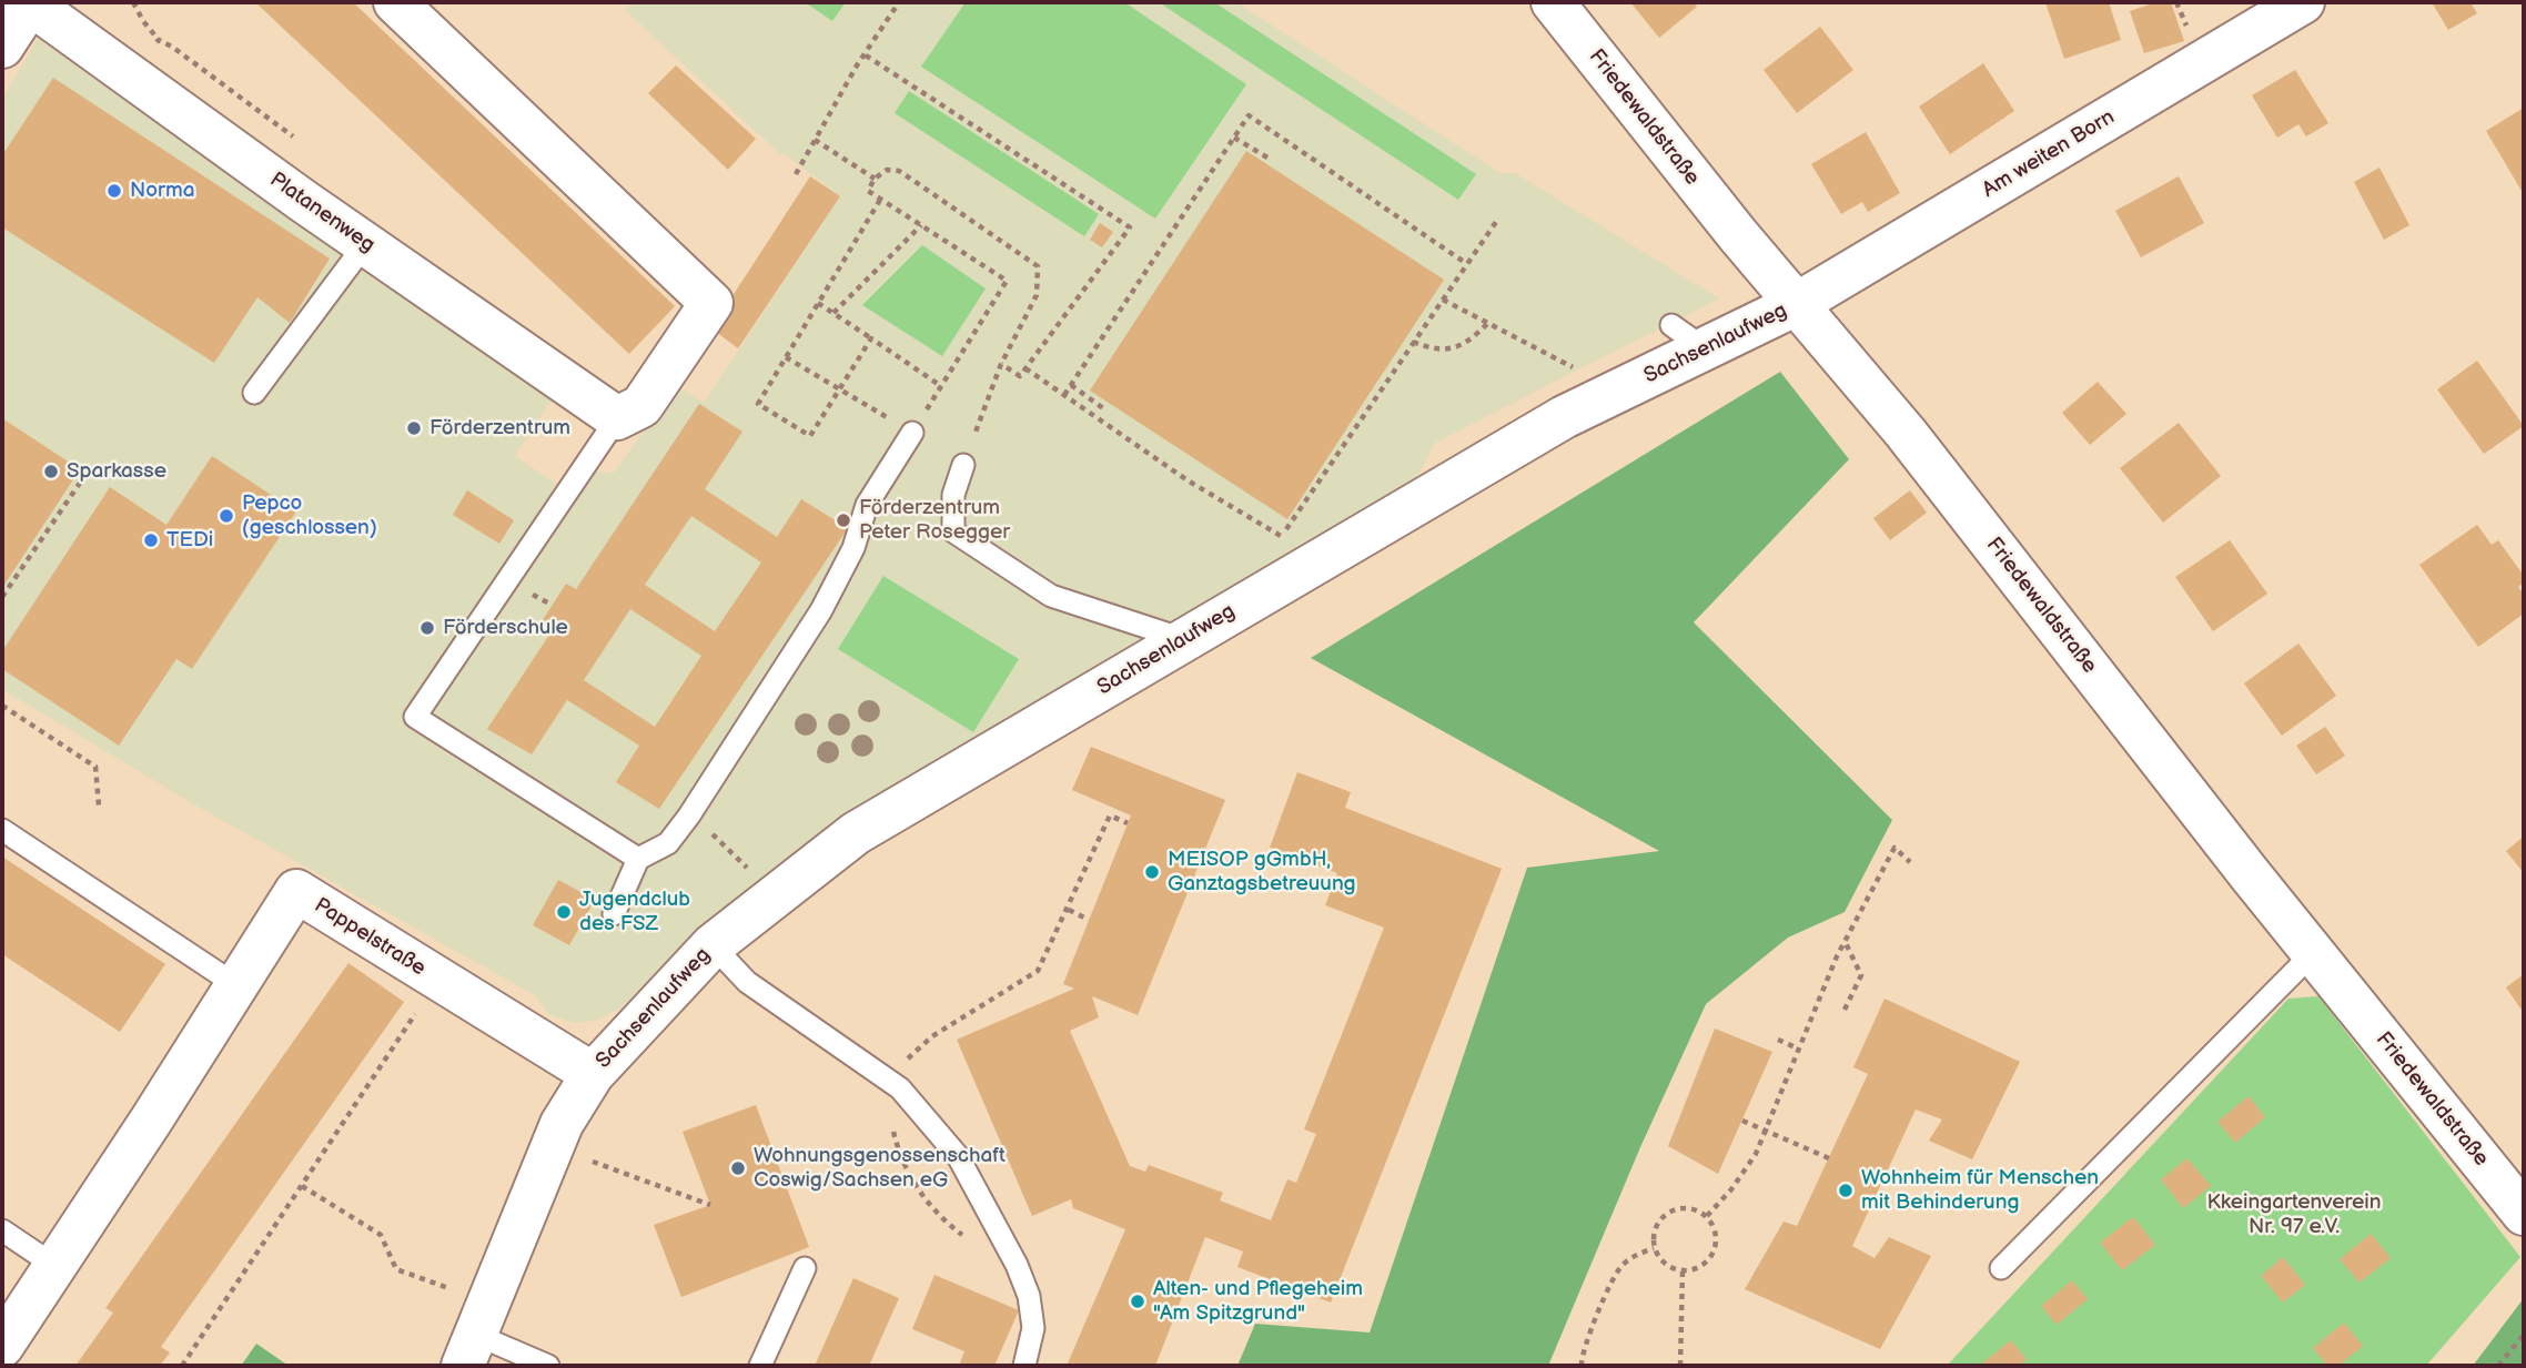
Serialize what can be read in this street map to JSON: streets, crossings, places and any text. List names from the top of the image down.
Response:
{
  "streets": {
    "street": [
      "Friedewaldstraße",
      "Am weiten Born",
      "Platanenweg",
      "Sachsenlaufweg",
      "Pappelstraße"
    ]
  },
  "crossings": [
    ["Friedewaldstraße", "Am weiten Born"],
    ["Friedewaldstraße", "Sachsenlaufweg"],
    ["Am weiten Born", "Sachsenlaufweg"],
    ["Sachsenlaufweg", "Pappelstraße"]
  ],
  "parks": ["Kkeingartenverein Nr. 97 e.V."],
  "places": [
    "Norma",
    "Förderzentrum",
    "Sparkasse",
    "Pepco (geschlossen)",
    "Förderzentrum Peter Rosegger",
    "TEDi",
    "Förderschule",
    "MEISOP gGmbH, Ganztagsbetreuung",
    "Jugendclub des FSZ",
    "Wohnungsgenossenschaft Coswig/Sachsen eG",
    "Wohnheim für Menschen mit Behinderung",
    "Alten- und Pflegeheim \"Am Spitzgrund\""
  ]
}
